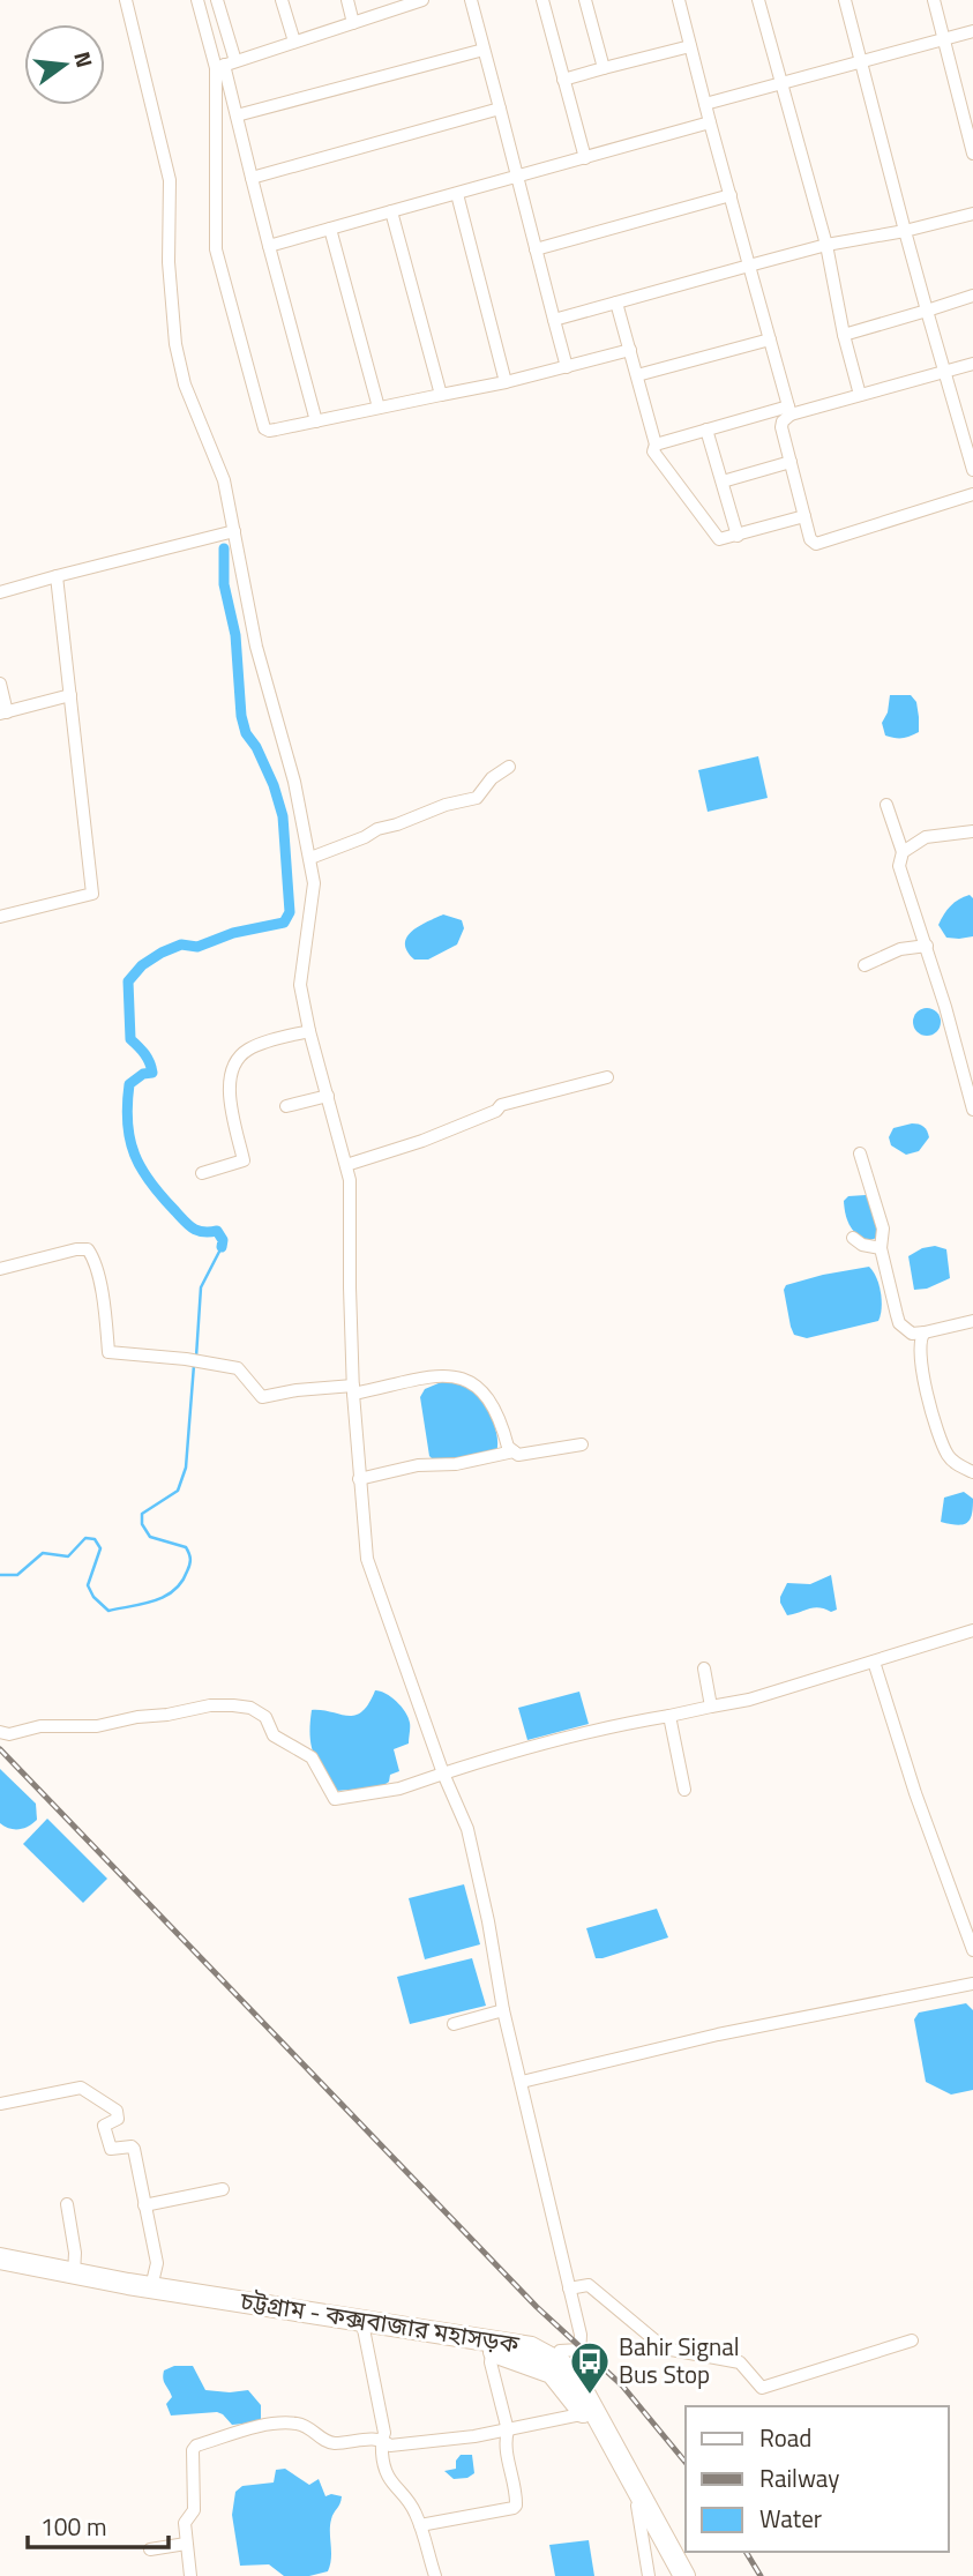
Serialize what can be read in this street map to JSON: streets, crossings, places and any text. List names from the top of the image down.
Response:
{
  "streets": {
    "highway": ["চট্টগ্রাম - কক্সবাজার মহাসড়ক"]
  },
  "places": {
    "bus stop": ["Bahir Signal Bus Stop"]
  },
  "legend": ["Road", "Railway", "Water"],
  "scale_bar": "100 m",
  "north": "right"
}
